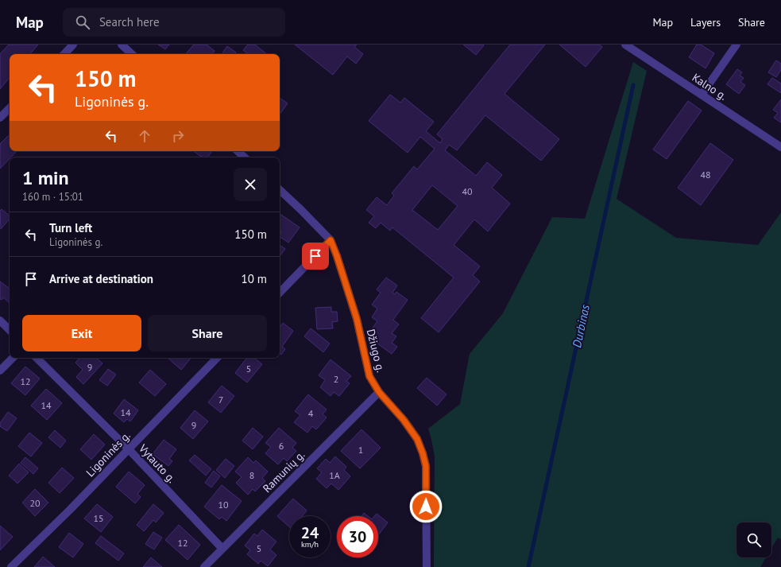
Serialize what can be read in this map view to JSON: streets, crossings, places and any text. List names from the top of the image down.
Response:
{
  "streets": {
    "street": [
      "Kalno g.",
      "Džiugo g.",
      "Ligoninės g.",
      "Vytauto g.",
      "Ramunių g."
    ]
  },
  "crossings": [
    ["Džiugo g.", "Ramunių g."],
    ["Ligoninės g.", "Vytauto g."],
    ["Vytauto g.", "Ramunių g."]
  ],
  "water": ["Durbinas"],
  "house_numbers": [
    "48",
    "40",
    "9",
    "5",
    "2",
    "12",
    "7",
    "14",
    "14",
    "4",
    "9",
    "6",
    "1",
    "8",
    "1A",
    "20",
    "10",
    "15",
    "12",
    "5"
  ],
  "page": {
    "header": "Map",
    "search": "Search here",
    "nav": ["Map", "Layers", "Share"],
    "turn": ["150 m", "Ligoninės g."],
    "heading": ["1 min", "160 m · 15:01"],
    "list": [
      {
        "name": "Turn left",
        "note": "Ligoninės g.",
        "value": "150 m"
      },
      {
        "name": "Arrive at destination",
        "value": "10 m"
      }
    ],
    "buttons": ["Exit", "Share"],
    "speed": "24 km/h",
    "limit": "30"
  }
}
